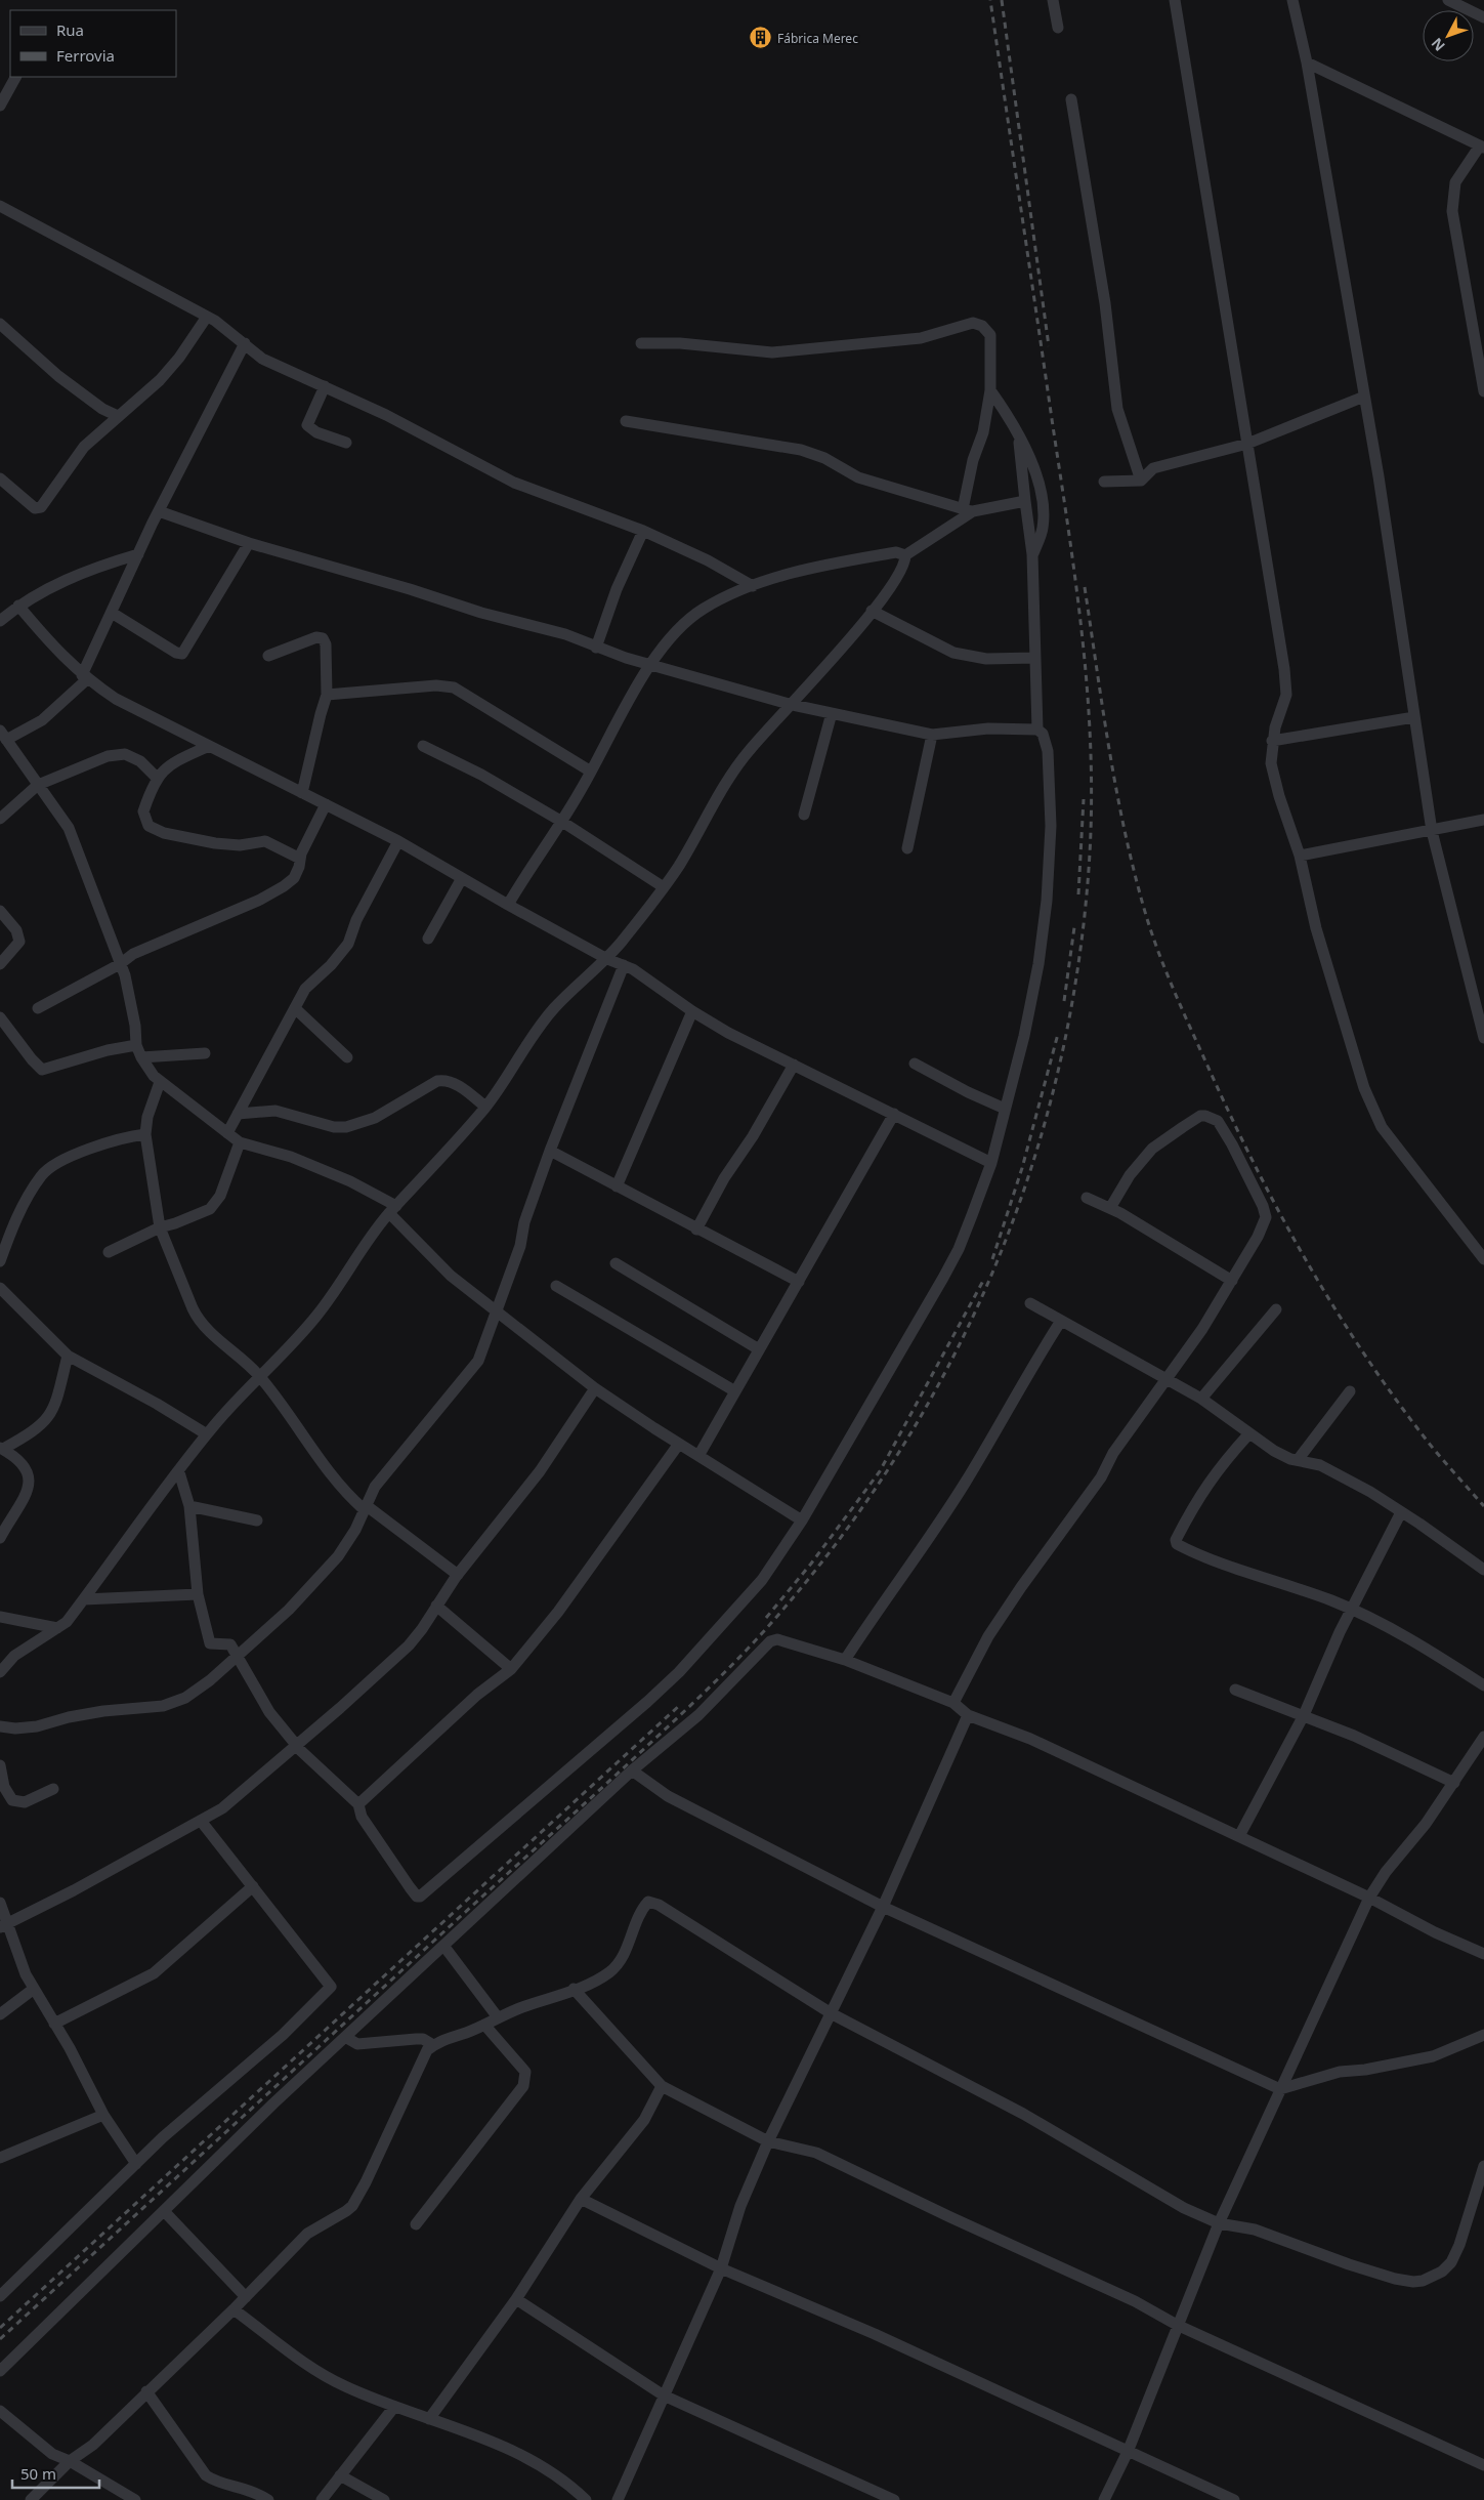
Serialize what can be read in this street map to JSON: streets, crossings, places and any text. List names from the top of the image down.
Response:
{
  "places": {
    "building": ["Fábrica Merec"]
  },
  "legend": ["Rua", "Ferrovia"],
  "scale_bar": "50 m",
  "north": "bottom left"
}
